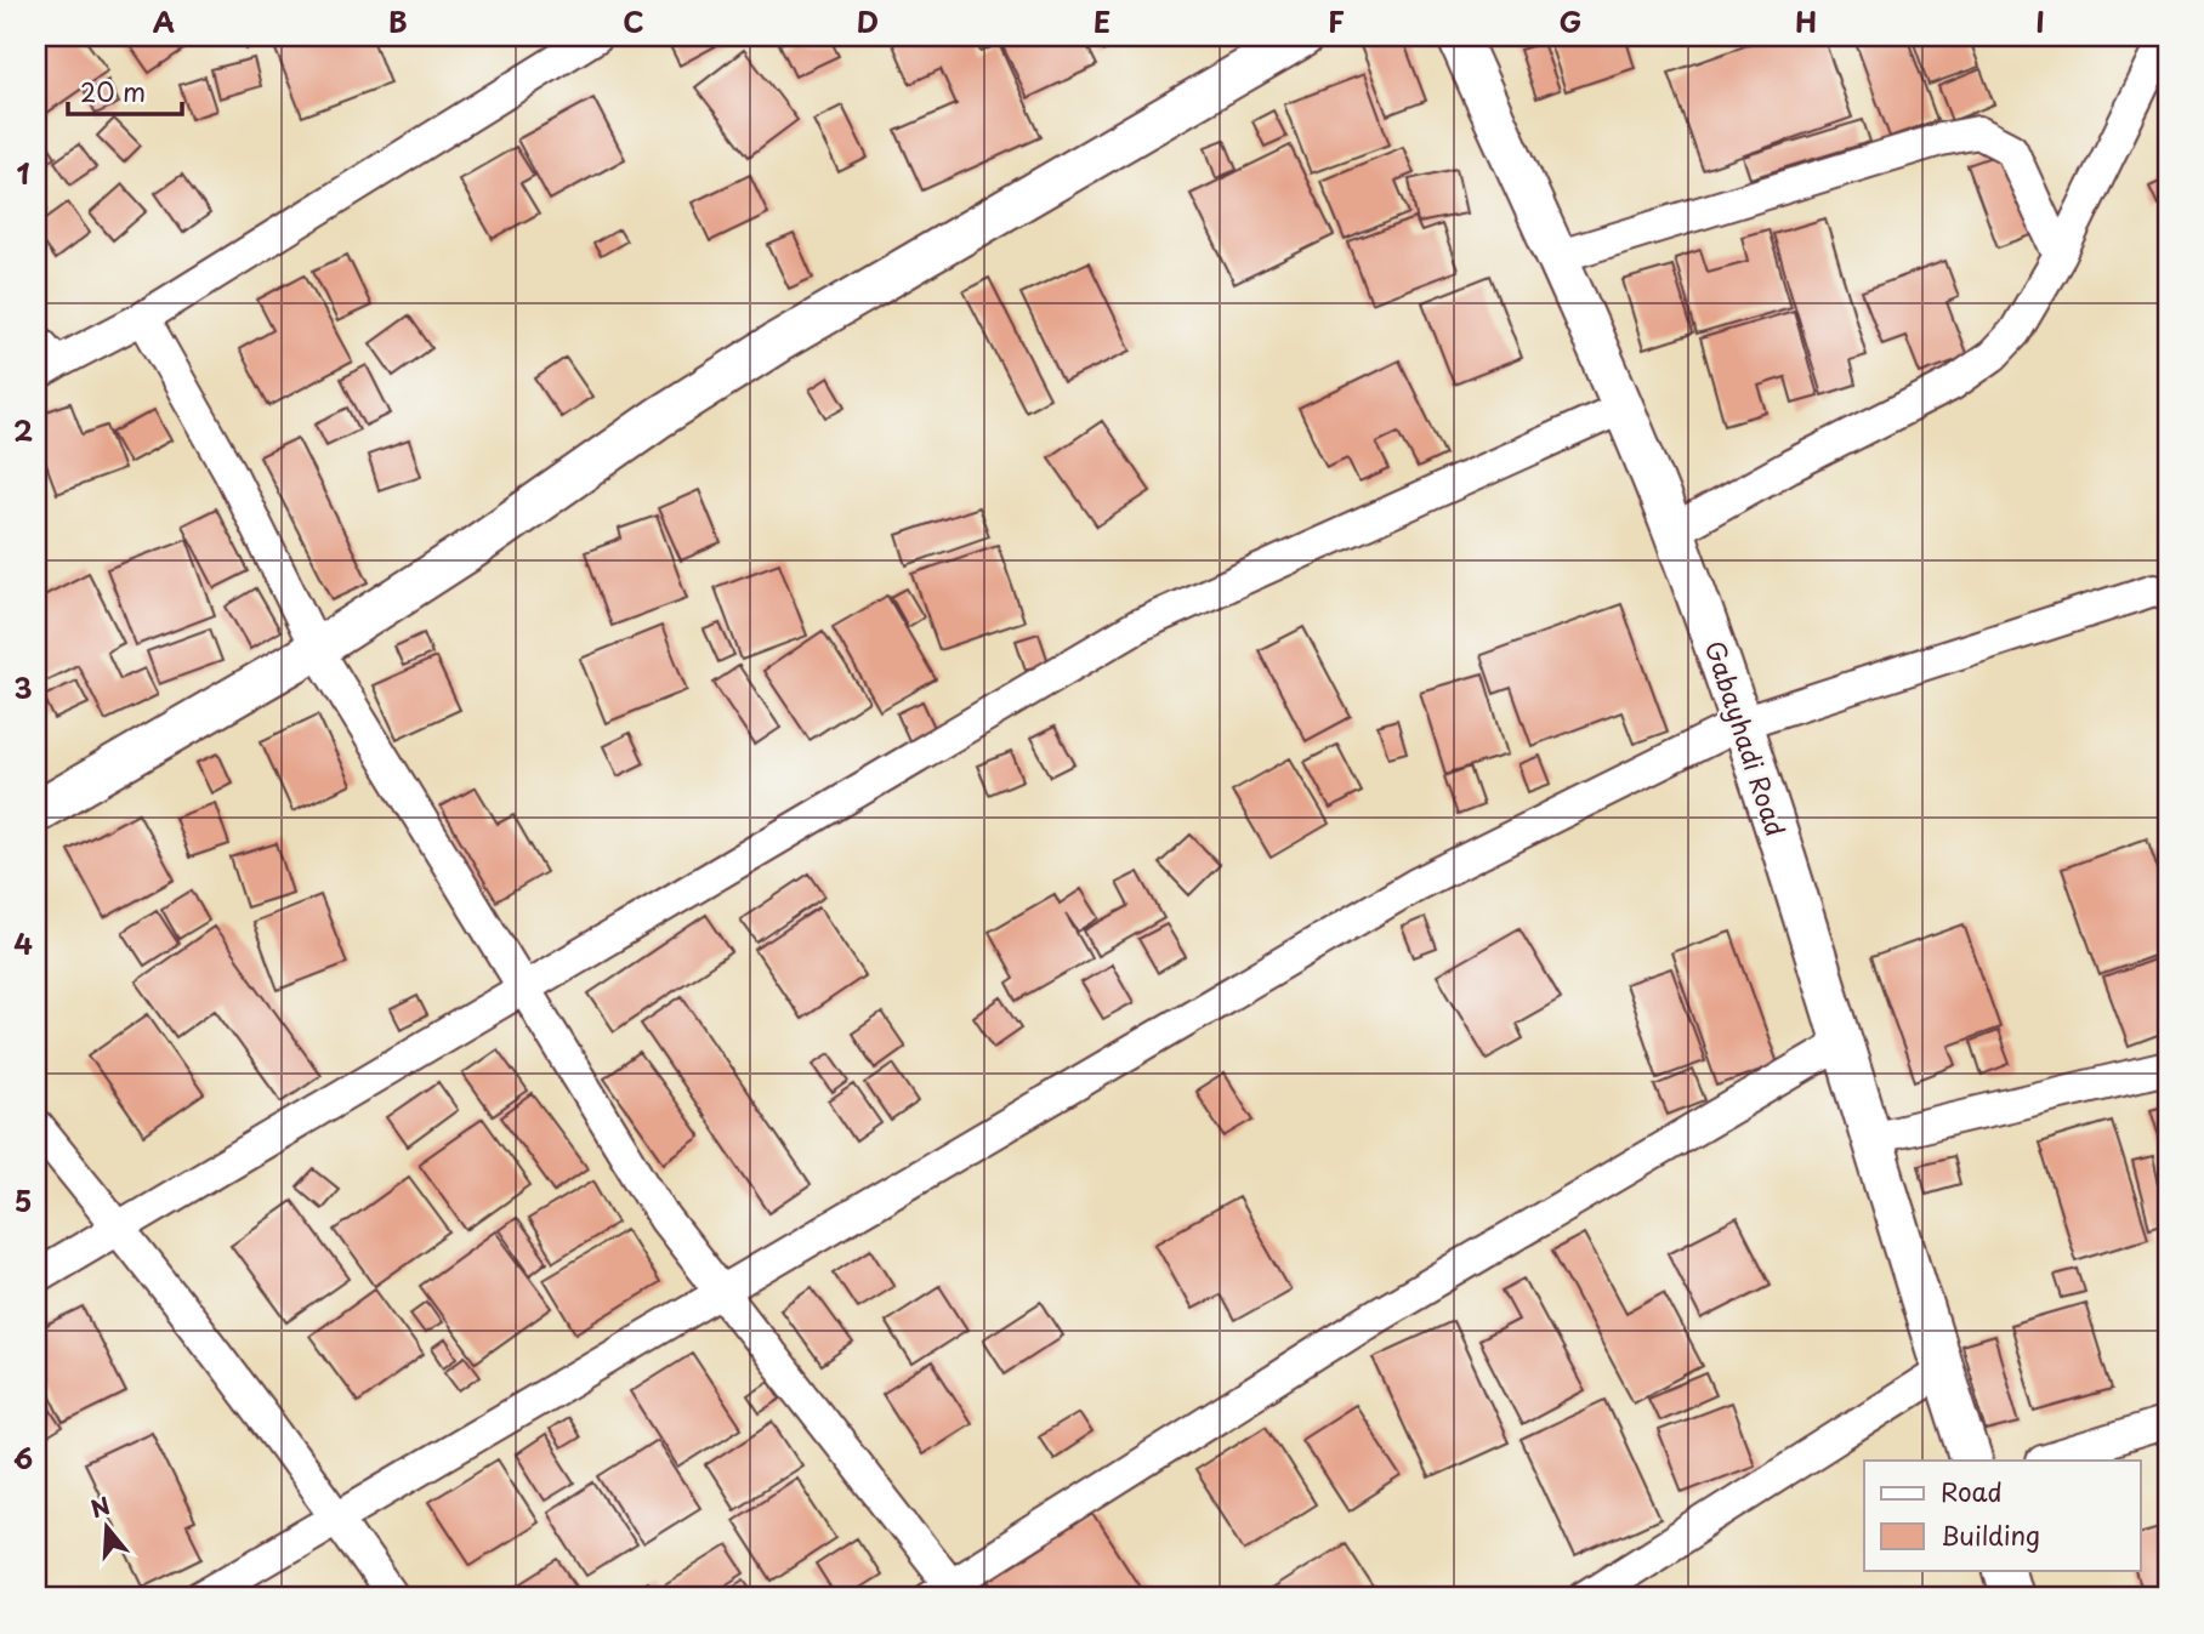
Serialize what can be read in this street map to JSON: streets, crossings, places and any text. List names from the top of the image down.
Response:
{
  "streets": {
    "street": ["Gabayhadi Road"]
  },
  "legend": ["Road", "Building"],
  "scale_bar": "20 m",
  "north": "top",
  "grid": {
    "columns": [
      "A",
      "B",
      "C",
      "D",
      "E",
      "F",
      "G",
      "H",
      "I"
    ],
    "rows": [
      "1",
      "2",
      "3",
      "4",
      "5",
      "6"
    ]
  }
}
